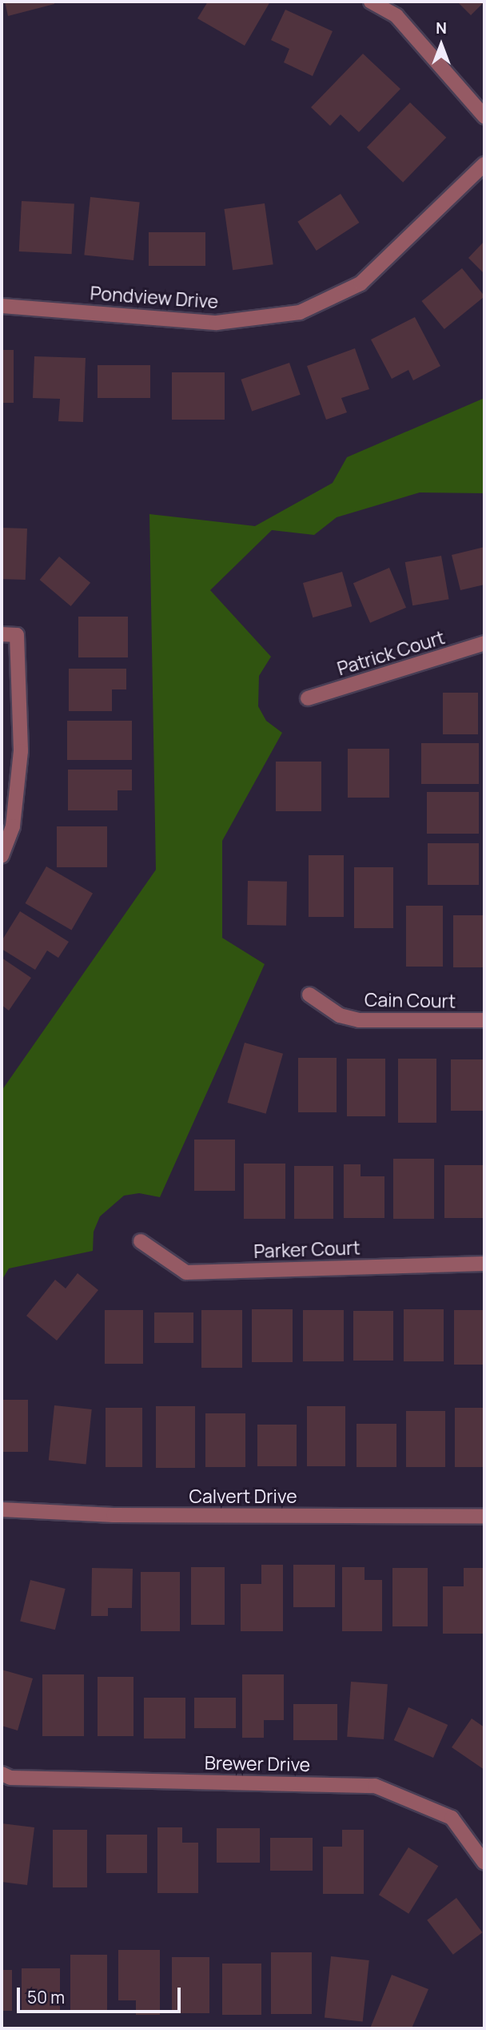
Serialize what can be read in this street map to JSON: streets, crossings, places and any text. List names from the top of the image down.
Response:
{
  "streets": {
    "street": [
      "Pondview Drive",
      "Patrick Court",
      "Cain Court",
      "Parker Court",
      "Calvert Drive",
      "Brewer Drive"
    ]
  },
  "scale_bar": "50 m",
  "north": "top"
}
